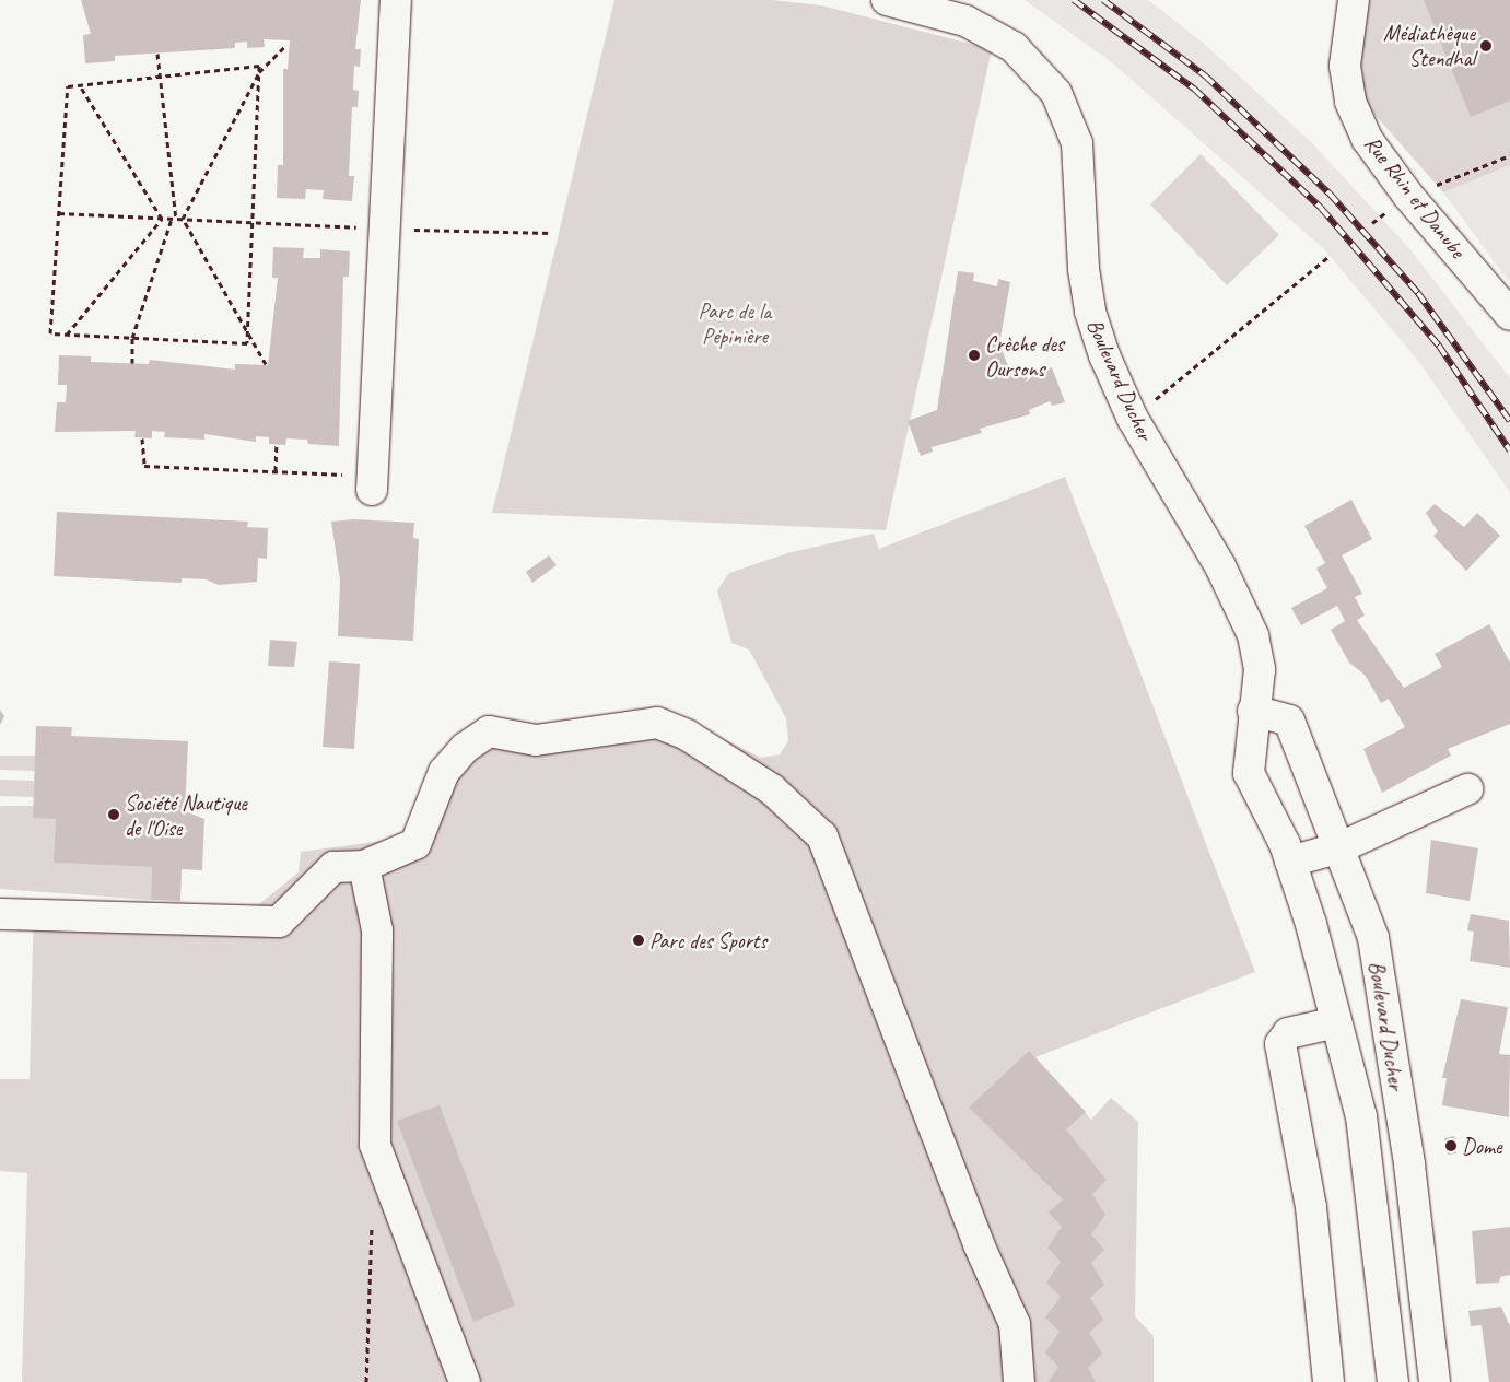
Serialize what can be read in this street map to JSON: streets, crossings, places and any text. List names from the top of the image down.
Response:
{
  "streets": {
    "street": ["Rue Rhin et Danube", "Boulevard Ducher"]
  },
  "parks": ["Parc de la Pépinière"],
  "places": [
    "Médiathèque Stendhal",
    "Crèche des Oursons",
    "Société Nautique de l'Oise",
    "Parc des Sports",
    "Dome"
  ]
}
